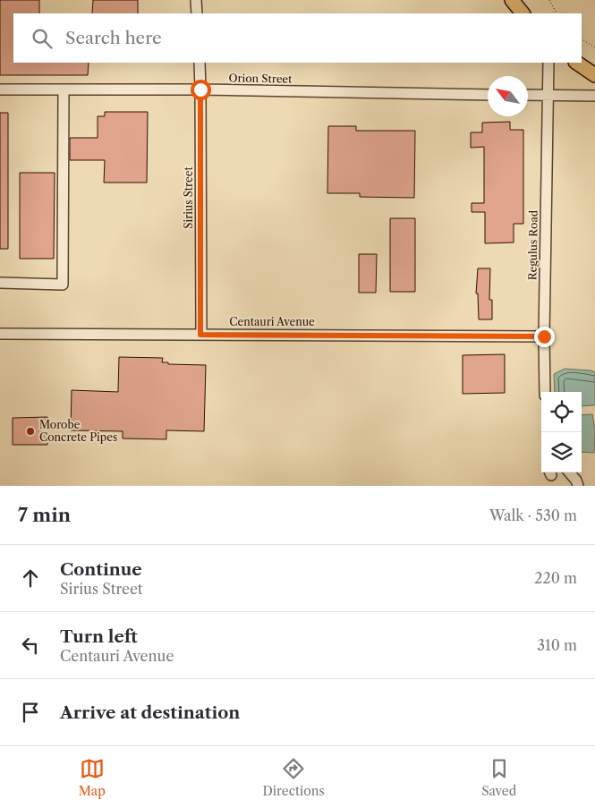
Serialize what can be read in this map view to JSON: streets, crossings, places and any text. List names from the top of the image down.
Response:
{
  "streets": {
    "street": [
      "Orion Street",
      "Sirius Street",
      "Regulus Road",
      "Centauri Avenue"
    ]
  },
  "crossings": [
    ["Orion Street", "Sirius Street"],
    ["Sirius Street", "Centauri Avenue"],
    ["Regulus Road", "Centauri Avenue"]
  ],
  "places": ["Morobe Concrete Pipes"],
  "north": "top left",
  "page": {
    "search": "Search here",
    "heading": ["7 min", "Walk · 530 m"],
    "list": [
      ["Continue", "Sirius Street", "220 m"],
      ["Turn left", "Centauri Avenue", "310 m"],
      "Arrive at destination"
    ],
    "nav": ["Map", "Directions", "Saved"]
  }
}
